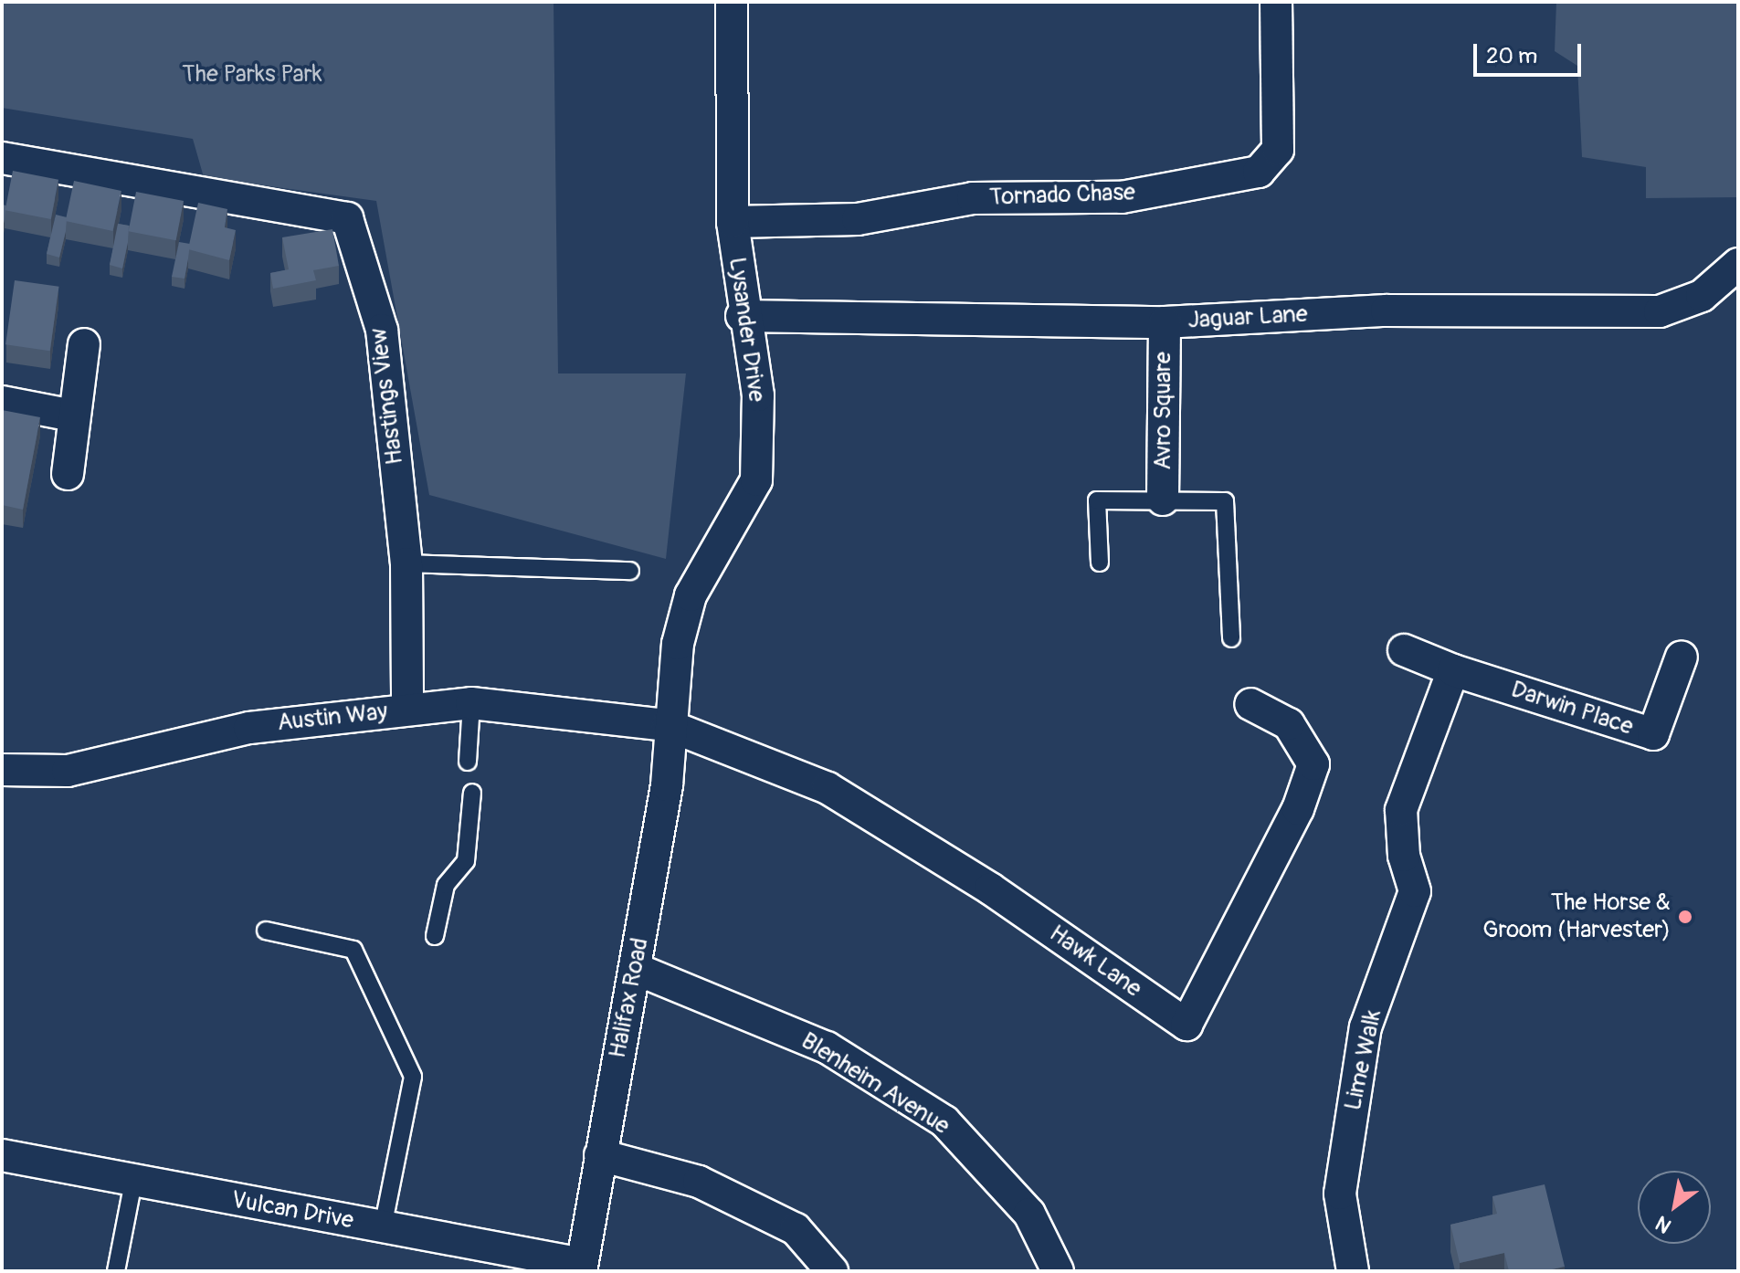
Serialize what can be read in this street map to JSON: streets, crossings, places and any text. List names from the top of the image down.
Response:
{
  "streets": {
    "street": [
      "Tornado Chase",
      "Jaguar Lane",
      "Lysander Drive",
      "Hastings View",
      "Avro Square",
      "Darwin Place",
      "Austin Way",
      "Hawk Lane",
      "Halifax Road",
      "Lime Walk",
      "Blenheim Avenue",
      "Vulcan Drive"
    ]
  },
  "crossings": [
    ["Tornado Chase", "Lysander Drive"],
    ["Jaguar Lane", "Lysander Drive"],
    ["Jaguar Lane", "Avro Square"],
    ["Lysander Drive", "Austin Way"],
    ["Lysander Drive", "Hawk Lane"],
    ["Lysander Drive", "Halifax Road"],
    ["Hastings View", "Austin Way"],
    ["Darwin Place", "Lime Walk"],
    ["Austin Way", "Hawk Lane"],
    ["Austin Way", "Halifax Road"],
    ["Hawk Lane", "Halifax Road"],
    ["Halifax Road", "Blenheim Avenue"],
    ["Halifax Road", "Vulcan Drive"]
  ],
  "parks": ["The Parks Park"],
  "places": ["The Horse & Groom (Harvester)"],
  "scale_bar": "20 m",
  "north": "bottom left"
}
